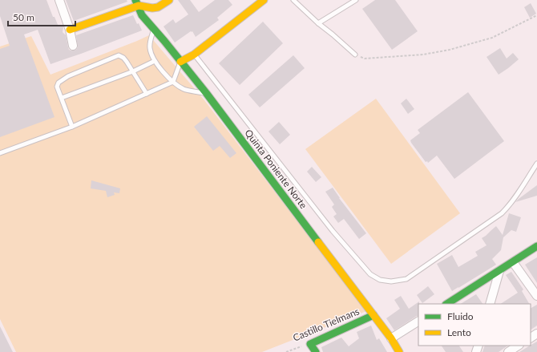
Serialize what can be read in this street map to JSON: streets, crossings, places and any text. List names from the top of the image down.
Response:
{
  "streets": {
    "street": ["Quinta Poniente Norte", "Castillo Tielmans"]
  },
  "crossings": [
    ["Quinta Poniente Norte", "Castillo Tielmans"]
  ],
  "legend": ["Fluido", "Lento"],
  "scale_bar": "50 m"
}
